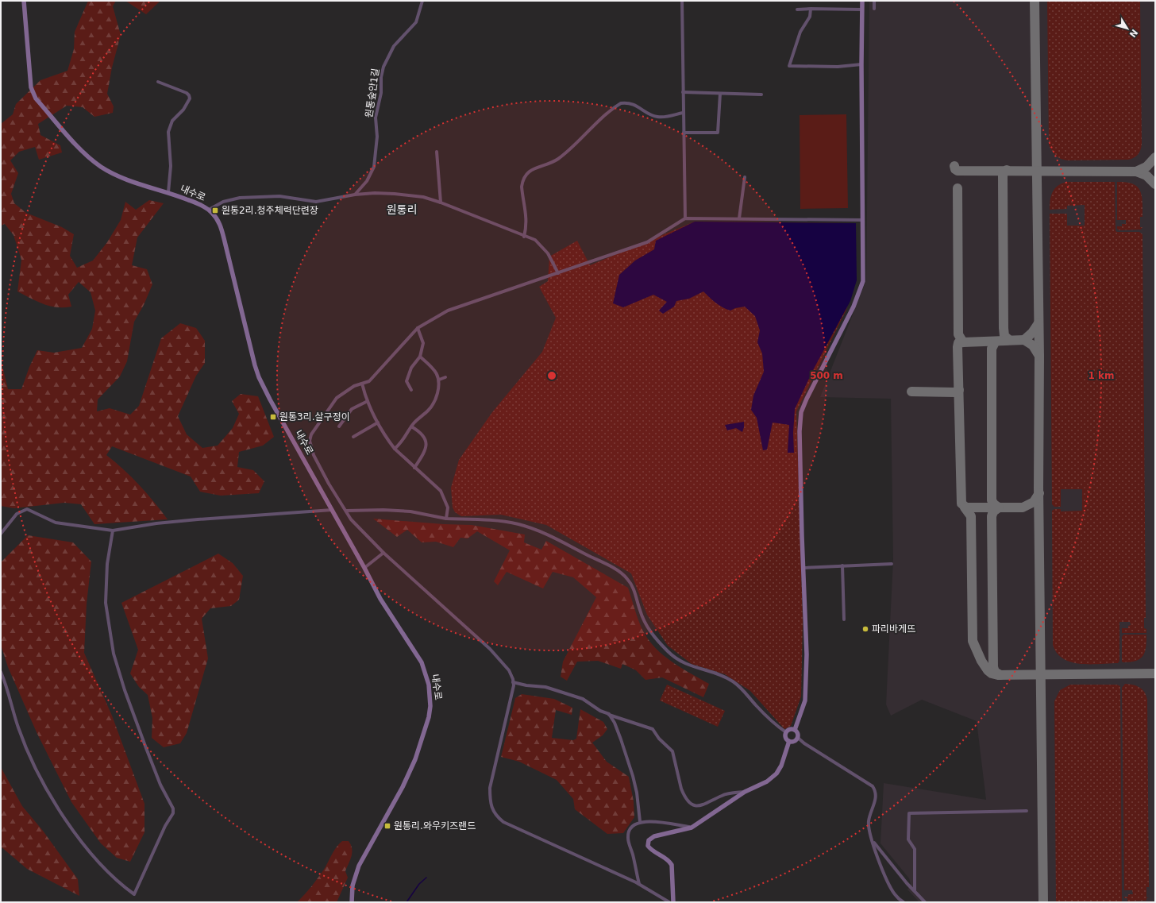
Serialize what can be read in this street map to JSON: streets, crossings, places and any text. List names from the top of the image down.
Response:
{
  "streets": {
    "street": ["원통숲안1길", "내수로"]
  },
  "districts": ["원통리"],
  "places": {
    "transit": ["원통2리.청주체력단련장", "원통3리.살구정이", "원통리.와우키즈랜드"],
    "other": ["파리바게뜨"]
  },
  "north": "bottom right",
  "rings": ["500 m", "1 km"]
}
